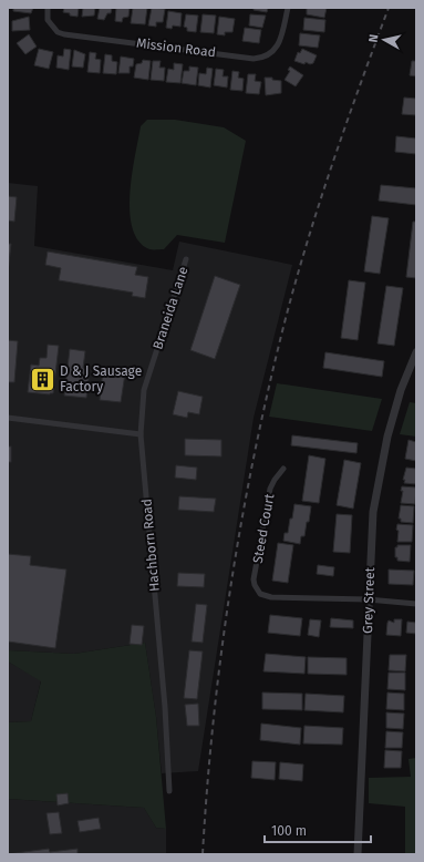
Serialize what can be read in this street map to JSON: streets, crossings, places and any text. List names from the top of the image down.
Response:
{
  "streets": {
    "street": [
      "Mission Road",
      "Braneida Lane",
      "Steed Court",
      "Hachborn Road",
      "Grey Street"
    ]
  },
  "crossings": [
    ["Braneida Lane", "Hachborn Road"],
    ["Steed Court", "Grey Street"]
  ],
  "places": {
    "building": ["D & J Sausage Factory"]
  },
  "scale_bar": "100 m",
  "north": "left"
}
